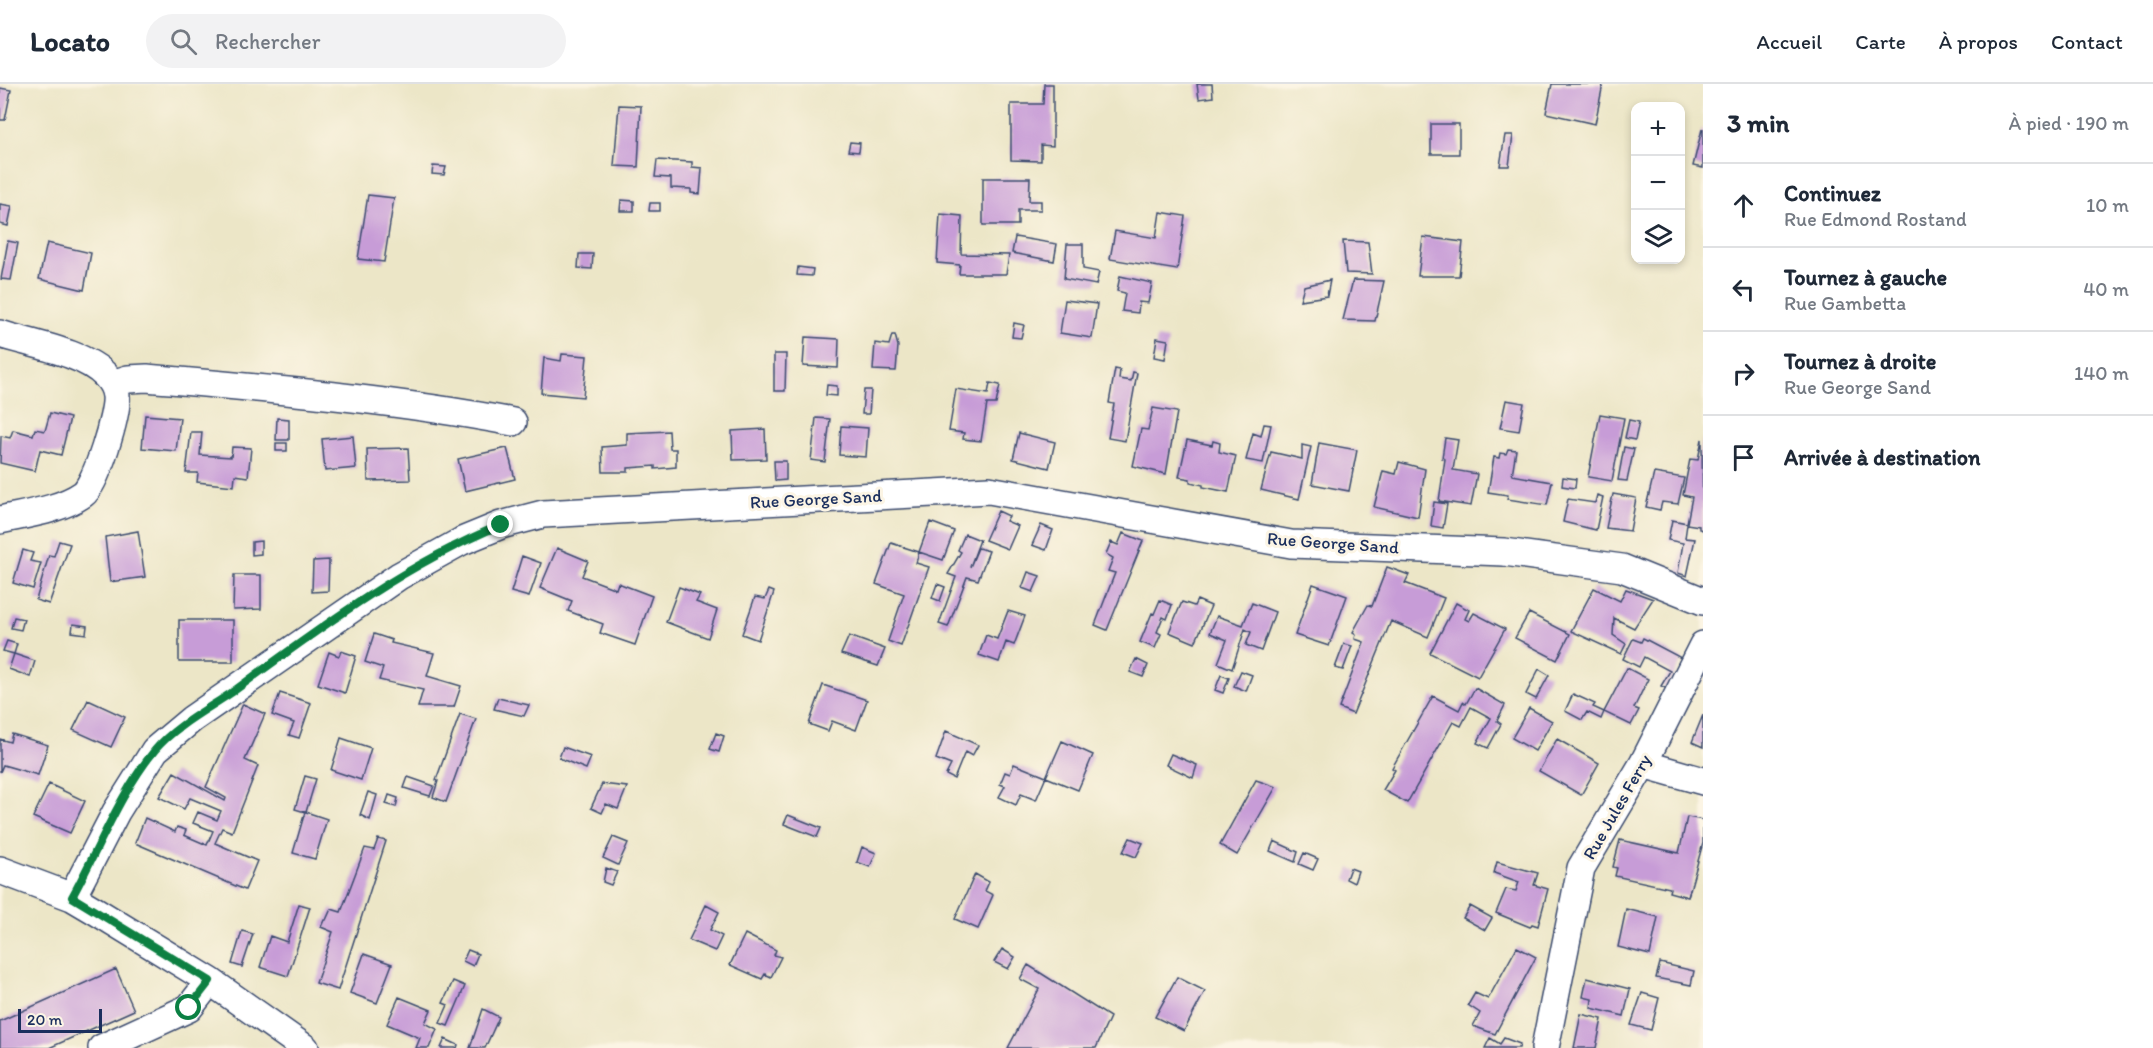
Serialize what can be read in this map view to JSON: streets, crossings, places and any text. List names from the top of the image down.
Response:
{
  "streets": {
    "street": ["Rue George Sand", "Rue Jules Ferry"]
  },
  "scale_bar": "20 m",
  "page": {
    "header": "Locato",
    "search": "Rechercher",
    "nav": [
      "Accueil",
      "Carte",
      "À propos",
      "Contact"
    ],
    "heading": ["3 min", "À pied · 190 m"],
    "map_buttons": ["+", "−"],
    "list": [
      ["Continuez", "Rue Edmond Rostand", "10 m"],
      ["Tournez à gauche", "Rue Gambetta", "40 m"],
      ["Tournez à droite", "Rue George Sand", "140 m"],
      "Arrivée à destination"
    ],
    "scale": "20 m"
  }
}
